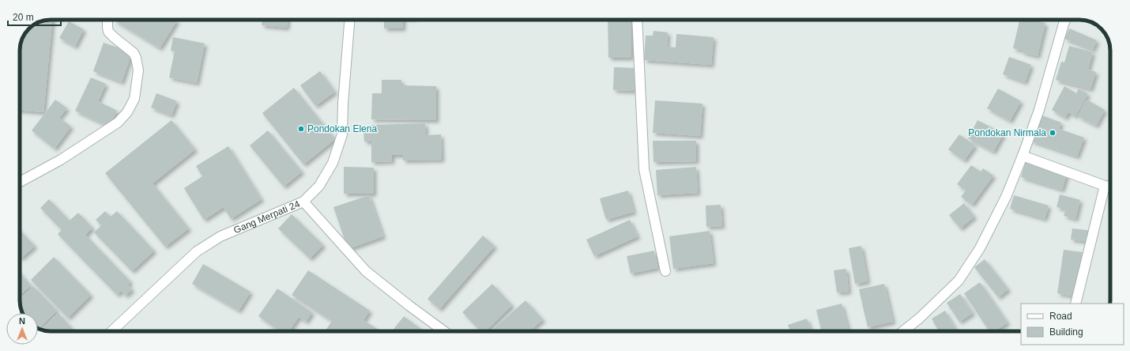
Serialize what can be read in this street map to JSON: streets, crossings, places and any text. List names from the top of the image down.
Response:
{
  "streets": {
    "street": ["Gang Merpati 24"]
  },
  "places": ["Pondokan Elena", "Pondokan Nirmala"],
  "legend": ["Road", "Building"],
  "scale_bar": "20 m",
  "north": "top"
}
